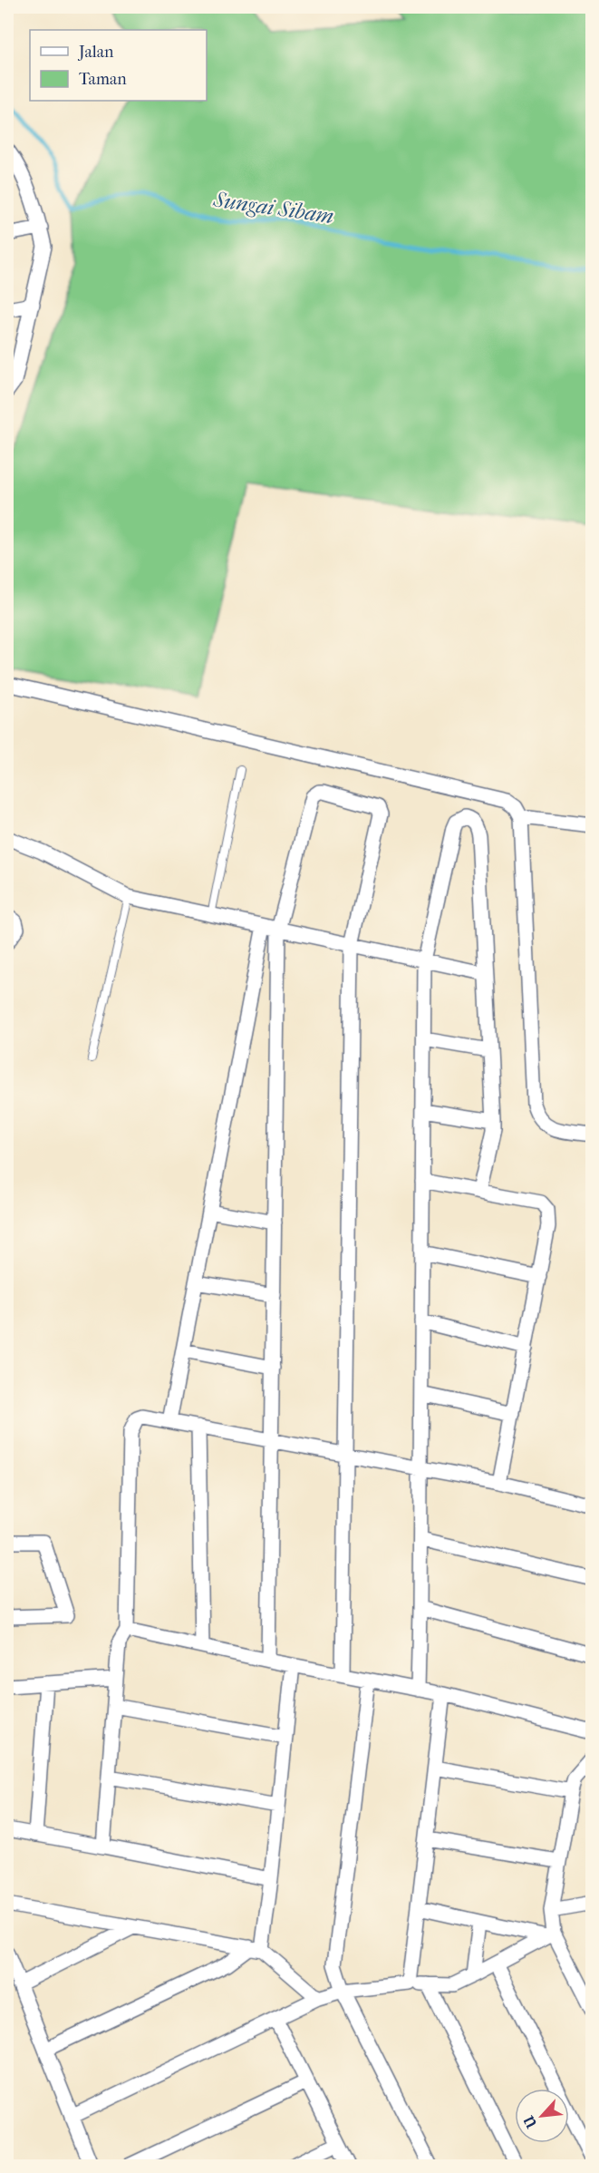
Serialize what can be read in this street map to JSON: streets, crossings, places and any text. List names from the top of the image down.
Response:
{
  "water": ["Sungai Sibam"],
  "legend": ["Jalan", "Taman"],
  "north": "bottom left"
}
